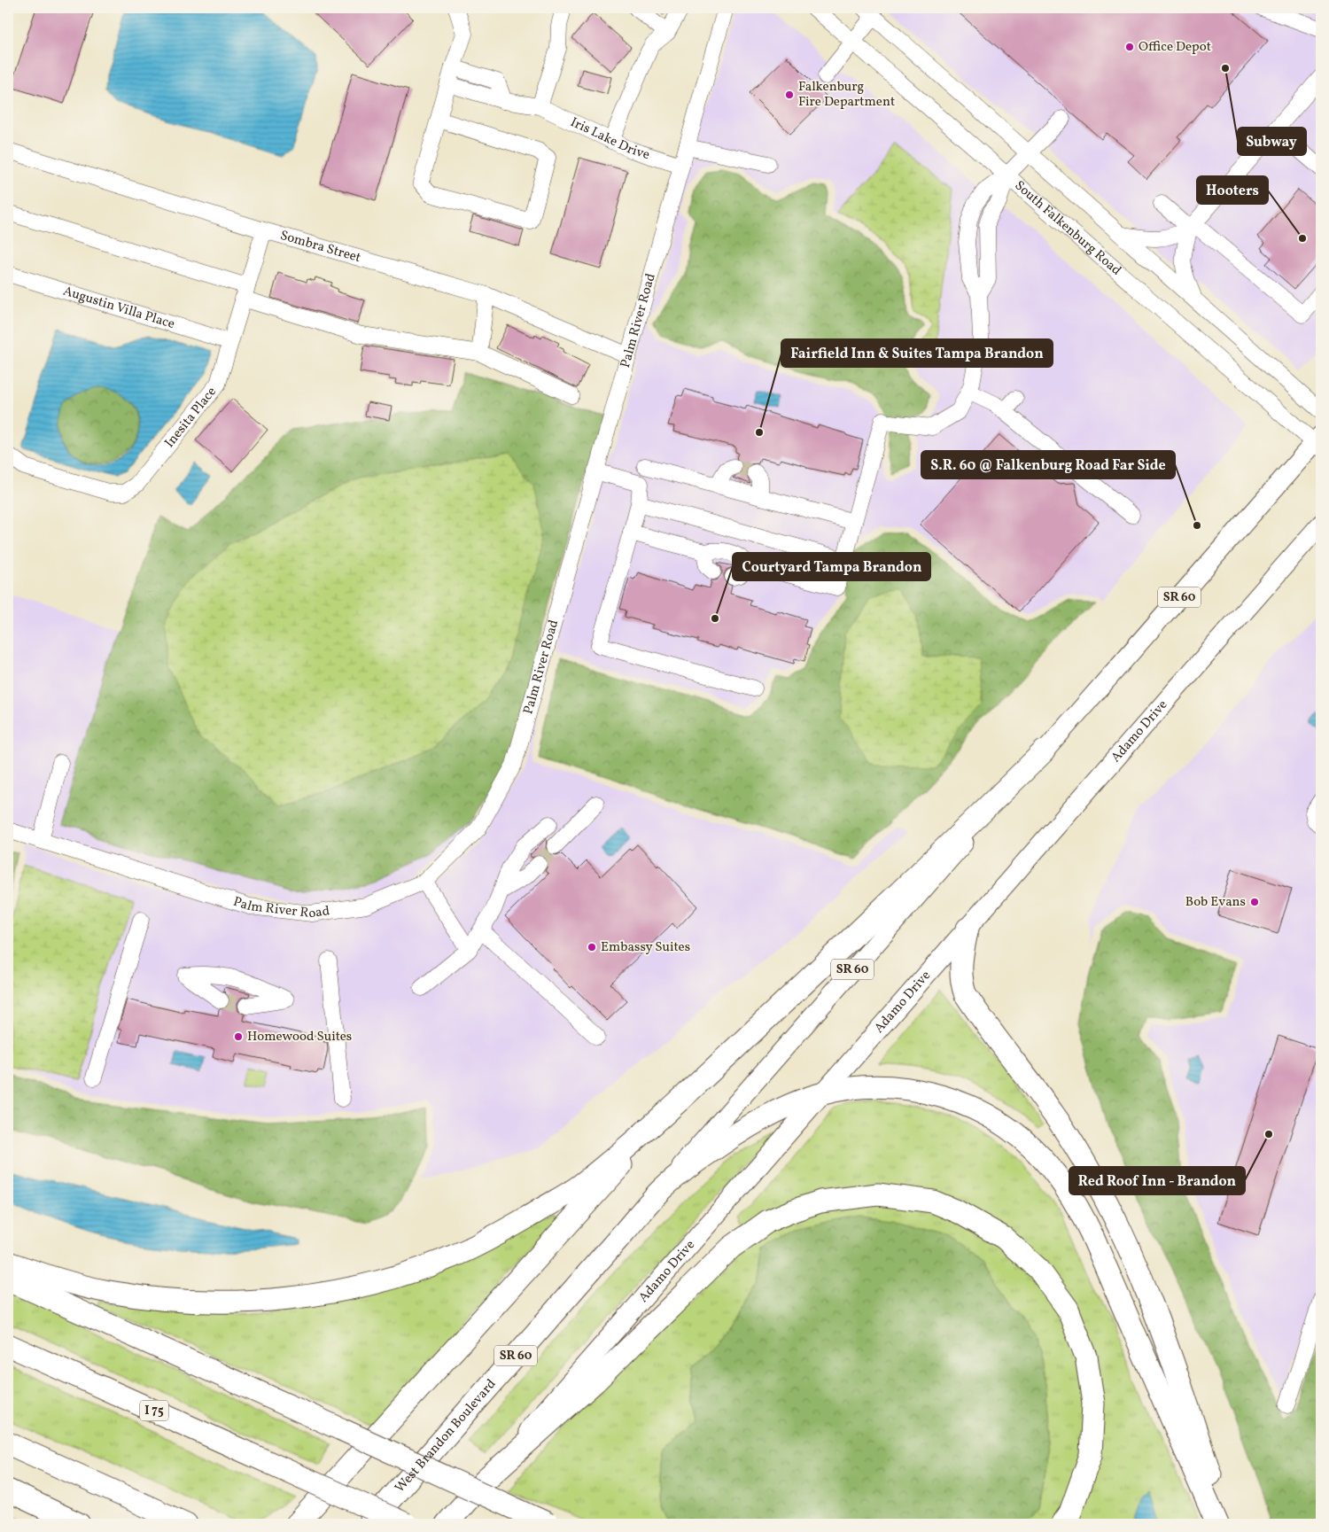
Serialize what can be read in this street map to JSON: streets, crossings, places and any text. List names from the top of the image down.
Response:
{
  "streets": {
    "highway": ["SR 60", "I 75", "West Brandon Boulevard"],
    "main road": ["Adamo Drive"],
    "street": [
      "Iris Lake Drive",
      "South Falkenburg Road",
      "Sombra Street",
      "Augustin Villa Place",
      "Palm River Road",
      "Inesita Place"
    ]
  },
  "crossings": [
    ["Iris Lake Drive", "Palm River Road"],
    ["South Falkenburg Road", "SR 60"],
    ["Sombra Street", "Palm River Road"],
    ["Sombra Street", "Inesita Place"],
    ["Augustin Villa Place", "Inesita Place"],
    ["SR 60", "West Brandon Boulevard"],
    ["Adamo Drive", "West Brandon Boulevard"]
  ],
  "places": [
    "Office Depot",
    "Subway",
    "Falkenburg Fire Department",
    "Hooters",
    "Fairfield Inn & Suites Tampa Brandon",
    "S.R. 60 @ Falkenburg Road Far Side",
    "Courtyard Tampa Brandon",
    "Bob Evans",
    "Embassy Suites",
    "Homewood Suites",
    "Red Roof Inn - Brandon"
  ]
}
